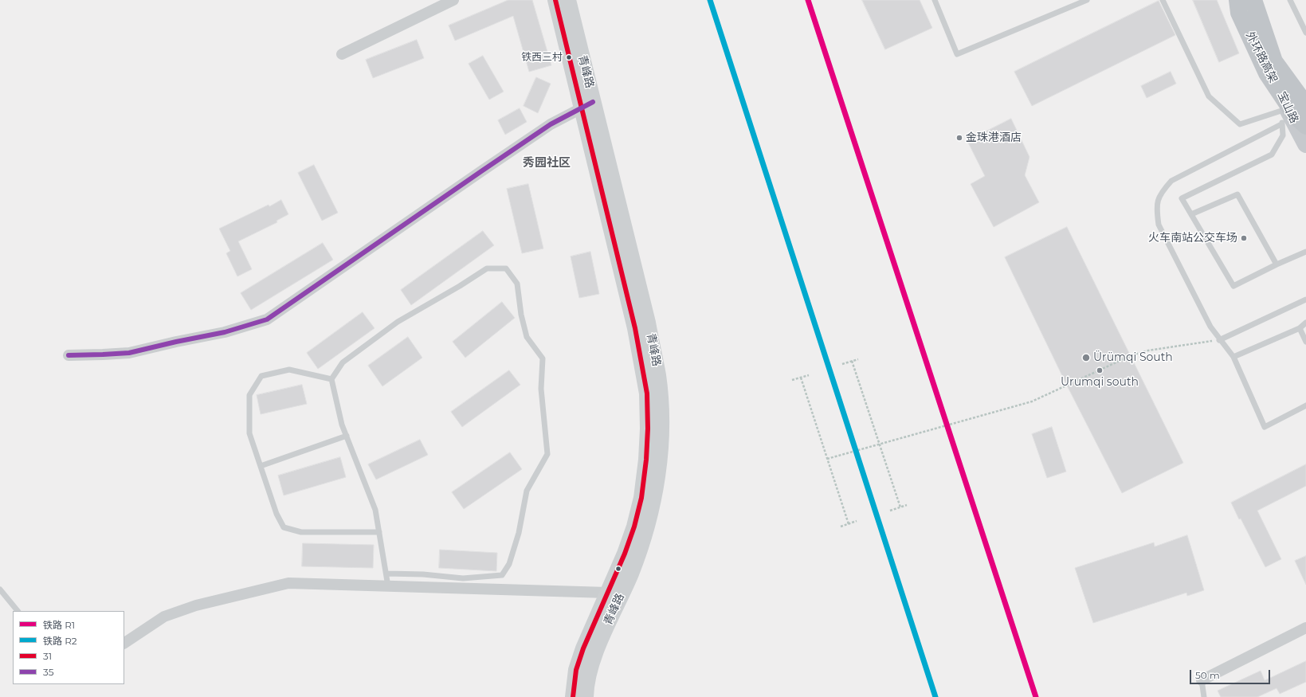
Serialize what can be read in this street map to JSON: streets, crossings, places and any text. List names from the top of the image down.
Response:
{
  "streets": {
    "highway": ["外环路高架"],
    "main road": ["青峰路", "宝山路"]
  },
  "crossings": [
    ["外环路高架", "宝山路"]
  ],
  "districts": ["秀园社区"],
  "places": [
    "铁西三村",
    "金珠港酒店",
    "火车南站公交车场",
    "Ürümqi South",
    "Urumqi south"
  ],
  "lines": [
    "rail line R1",
    "rail line R2",
    "transit line 31",
    "transit line 35"
  ],
  "legend": [
    "铁路 R1",
    "铁路 R2",
    "31",
    "35"
  ],
  "scale_bar": "50 m"
}
